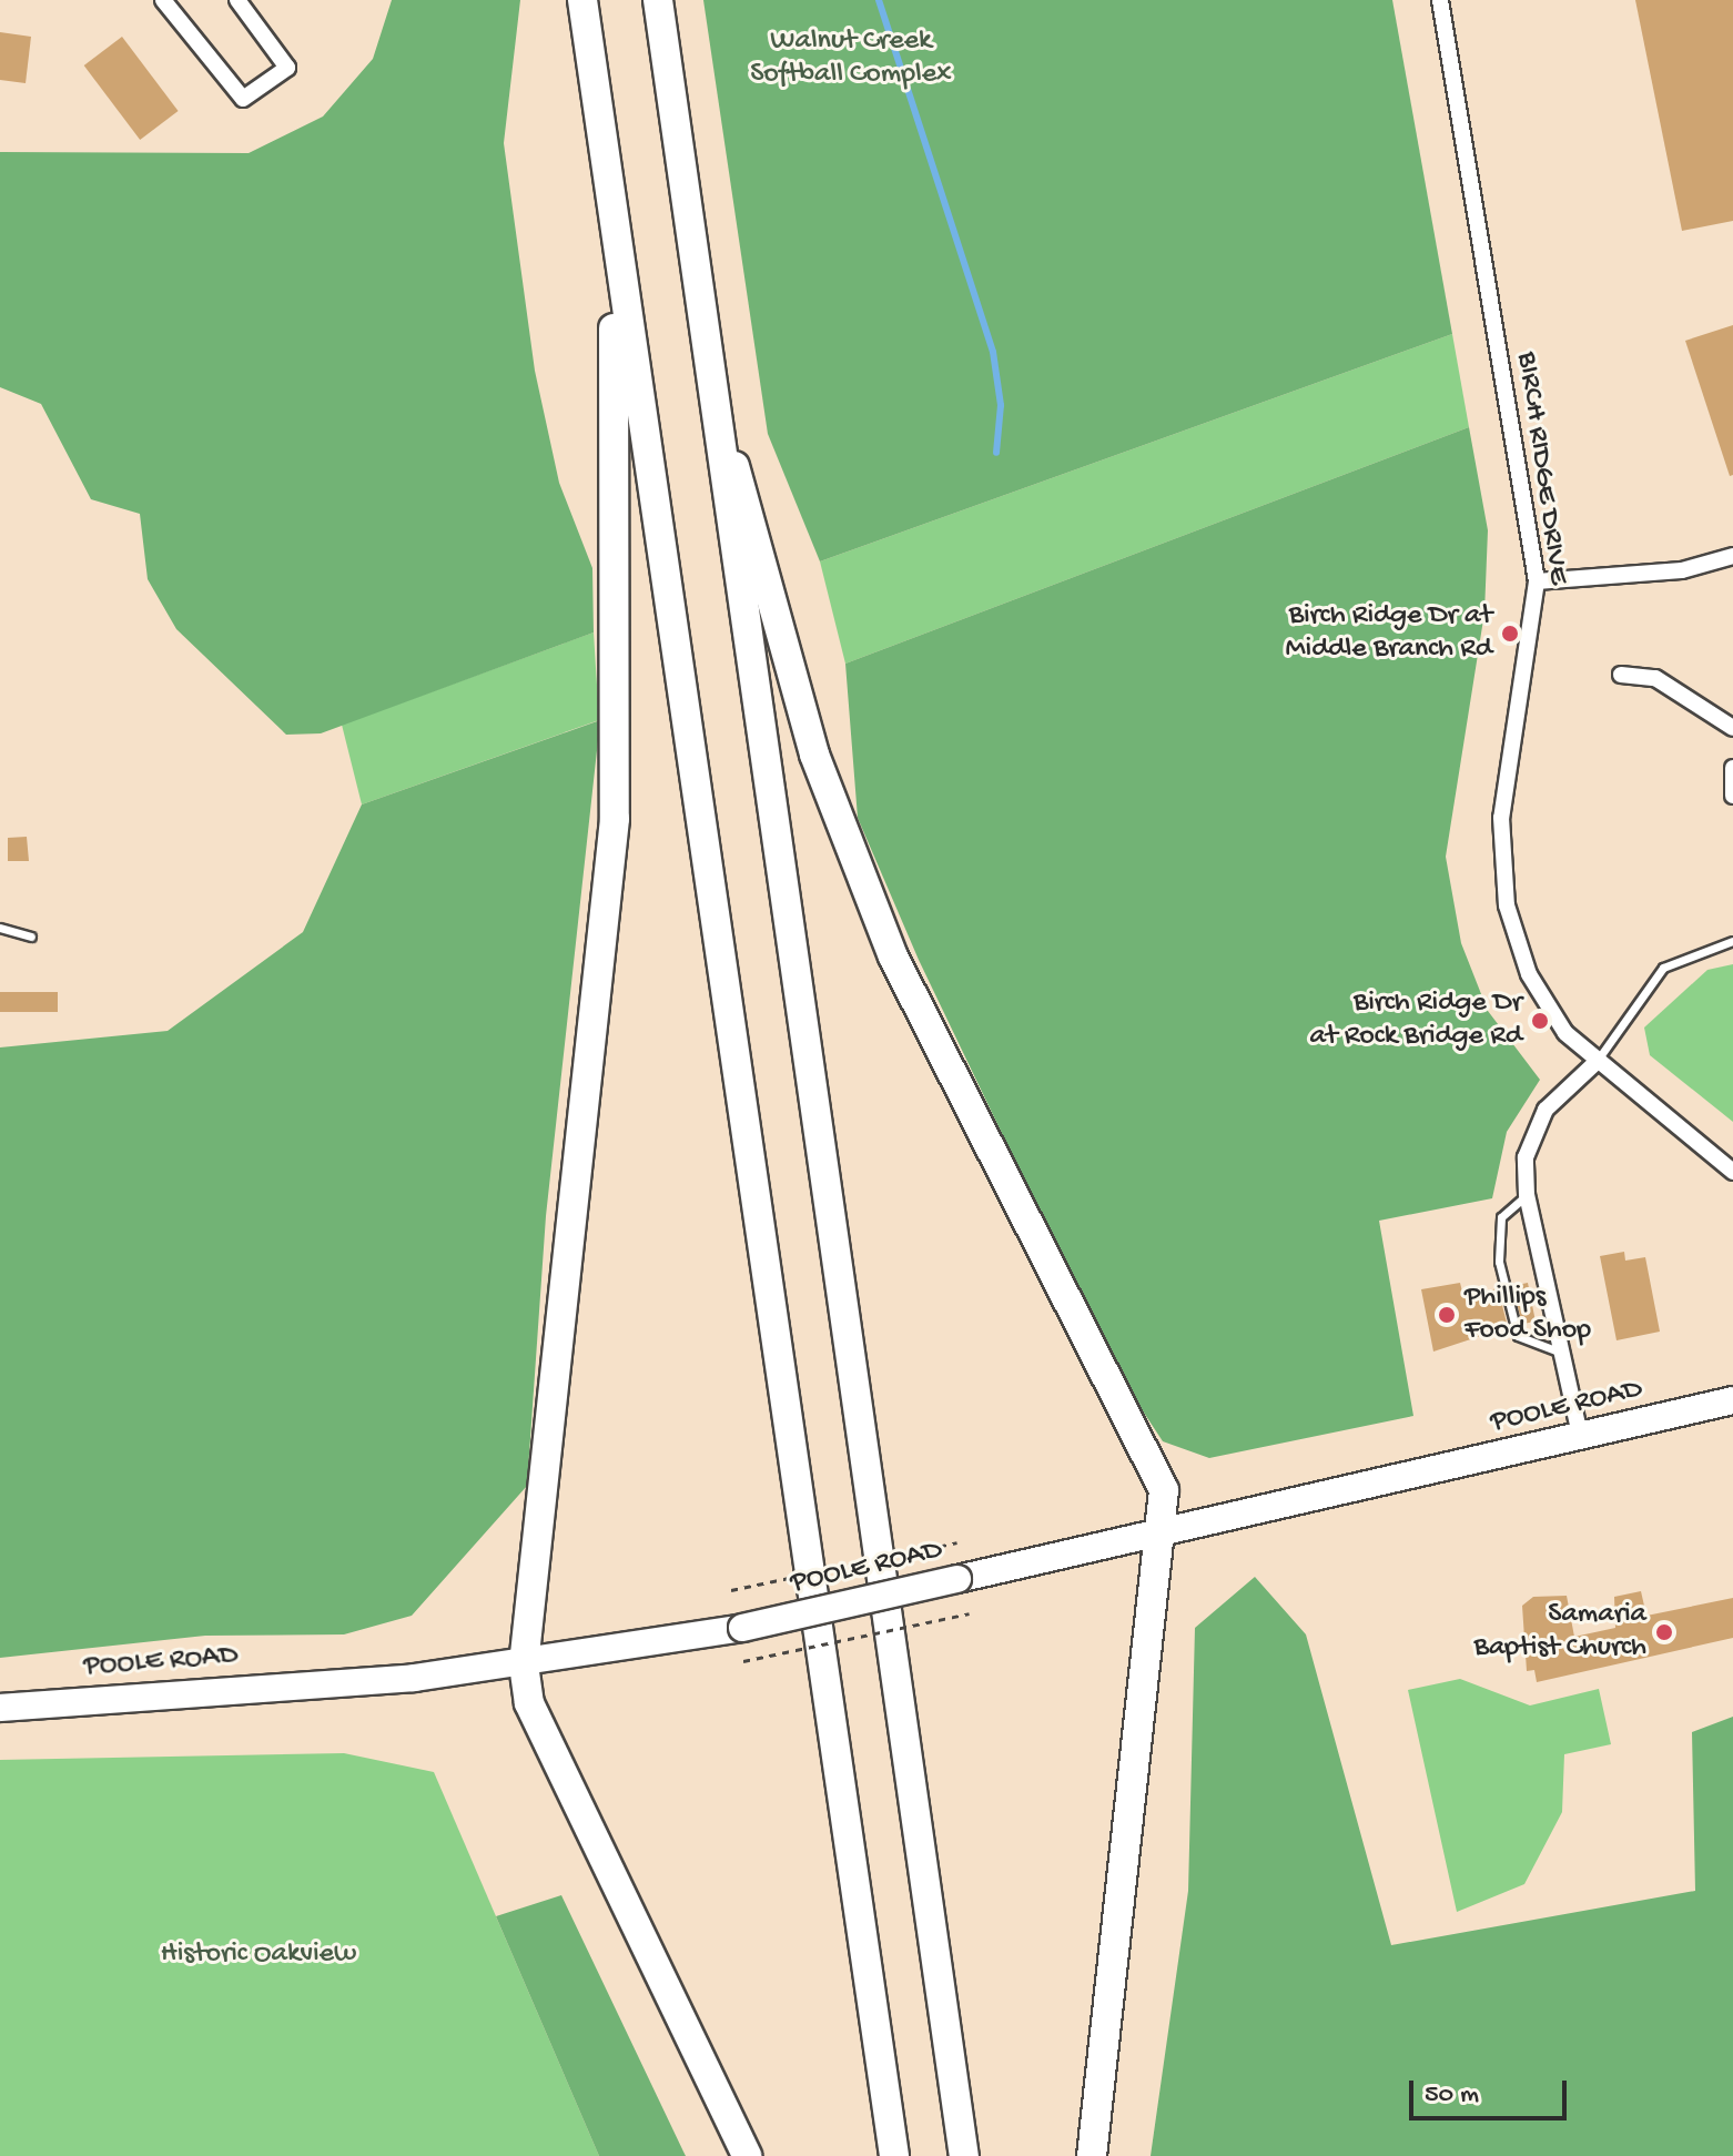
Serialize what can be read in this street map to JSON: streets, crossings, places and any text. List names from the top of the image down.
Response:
{
  "streets": {
    "main road": ["POOLE ROAD"],
    "street": ["BIRCH RIDGE DRIVE"]
  },
  "parks": ["Walnut Creek Softball Complex", "Historic Oakview"],
  "places": [
    "Birch Ridge Dr at Middle Branch Rd",
    "Birch Ridge Dr at Rock Bridge Rd",
    "Phillips Food Shop",
    "Samaria Baptist Church"
  ],
  "scale_bar": "50 m"
}
